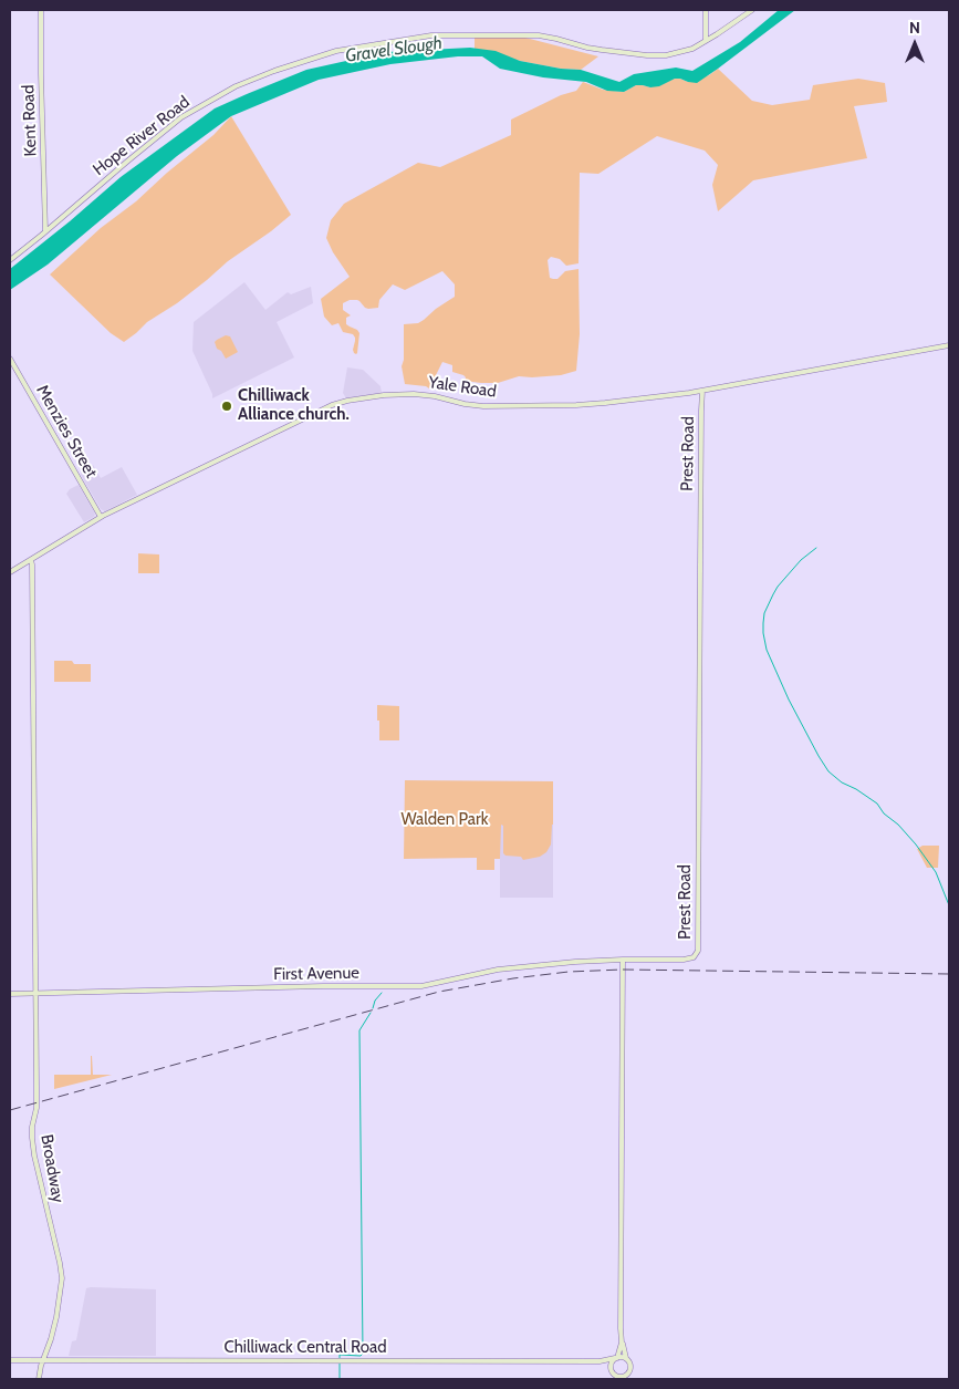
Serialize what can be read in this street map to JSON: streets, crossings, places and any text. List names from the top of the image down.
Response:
{
  "streets": {
    "street": [
      "Kent Road",
      "Hope River Road",
      "Yale Road",
      "Menzies Street",
      "Prest Road",
      "First Avenue",
      "Broadway",
      "Chilliwack Central Road"
    ]
  },
  "crossings": [
    ["Kent Road", "Hope River Road"],
    ["Yale Road", "Menzies Street"],
    ["Yale Road", "Prest Road"],
    ["Yale Road", "Broadway"],
    ["Prest Road", "First Avenue"],
    ["First Avenue", "Broadway"],
    ["Broadway", "Chilliwack Central Road"]
  ],
  "water": ["Gravel Slough"],
  "parks": ["Walden Park"],
  "places": ["Chilliwack Alliance church."],
  "north": "top"
}
